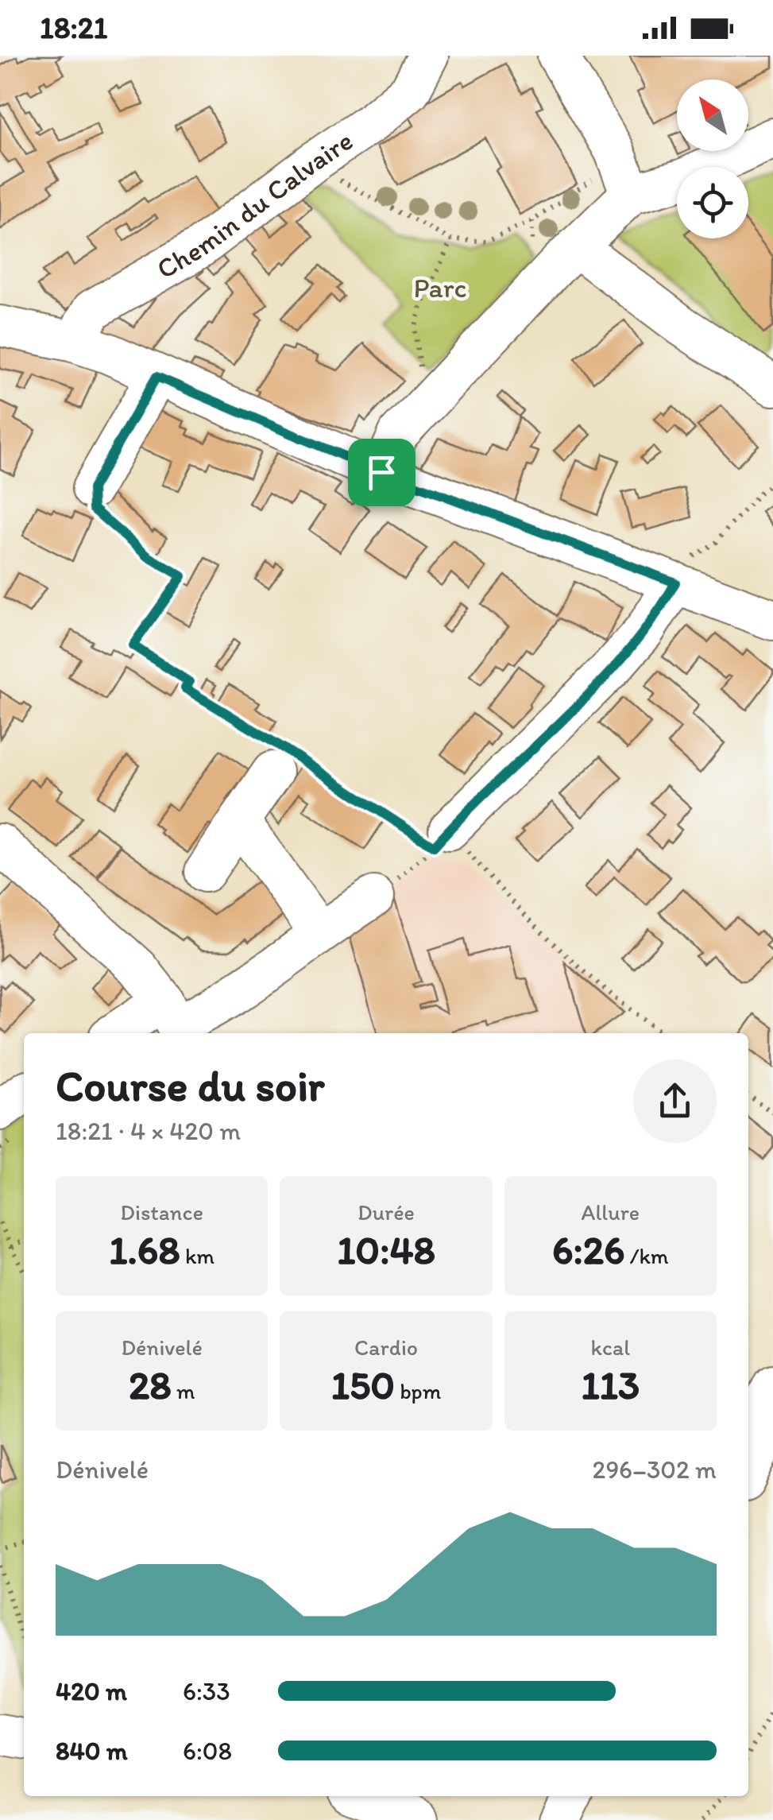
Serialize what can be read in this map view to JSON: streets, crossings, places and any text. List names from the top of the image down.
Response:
{
  "streets": {
    "street": ["Chemin du Calvaire"]
  },
  "parks": ["Parc"],
  "north": "top left",
  "page": {
    "status": "18:21",
    "heading": ["Course du soir", "18:21 · 4 × 420 m"],
    "stats": [
      ["Distance", "1.68 km"],
      ["Durée", "10:48"],
      ["Allure", "6:26 /km"],
      ["Dénivelé", "28 m"],
      ["Cardio", "150 bpm"],
      ["kcal", "113"]
    ],
    "chart": ["Dénivelé", "296–302 m"],
    "list": [
      {
        "name": "420 m",
        "note": "6:33"
      },
      {
        "name": "840 m",
        "note": "6:08"
      }
    ]
  }
}
